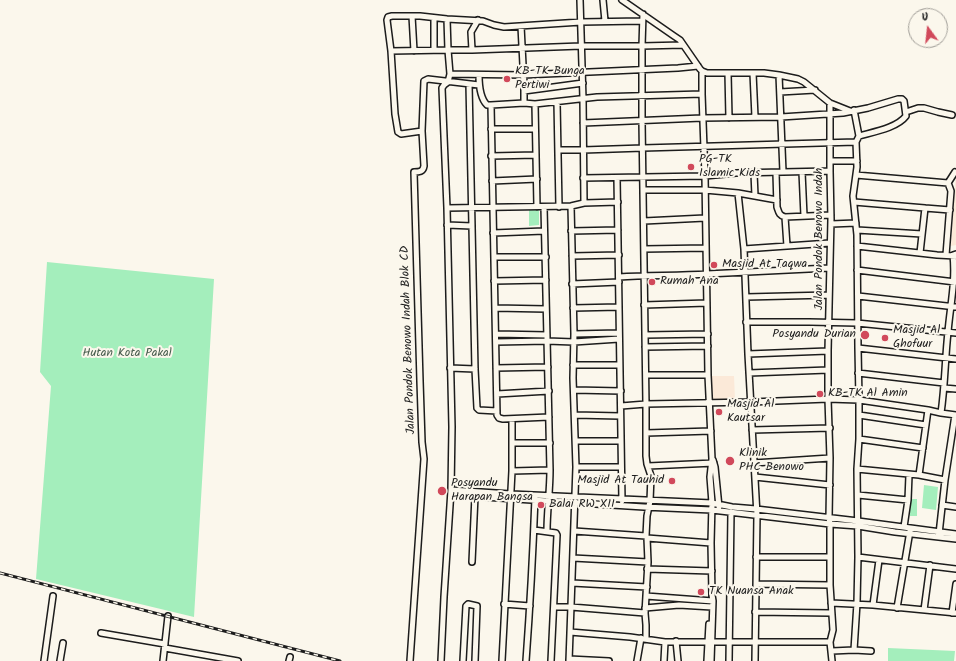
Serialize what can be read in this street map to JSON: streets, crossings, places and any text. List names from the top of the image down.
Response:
{
  "streets": {
    "street": ["Jalan Pondok Benowo Indah", "Jalan Pondok Benowo Indah Blok CD"]
  },
  "parks": ["Hutan Kota Pakal"],
  "places": [
    "KB-TK Bunga Pertiwi",
    "PG-TK Islamic Kids",
    "Masjid At Taqwa",
    "Rumah Ana",
    "Posyandu Durian",
    "Masjid Al Ghofuur",
    "KB-TK Al Amin",
    "Masjid Al Kautsar",
    "Klinik PHC Benowo",
    "Masjid At Tauhid",
    "Posyandu Harapan Bangsa",
    "Balai RW XII",
    "TK Nuansa Anak"
  ],
  "north": "top"
}
